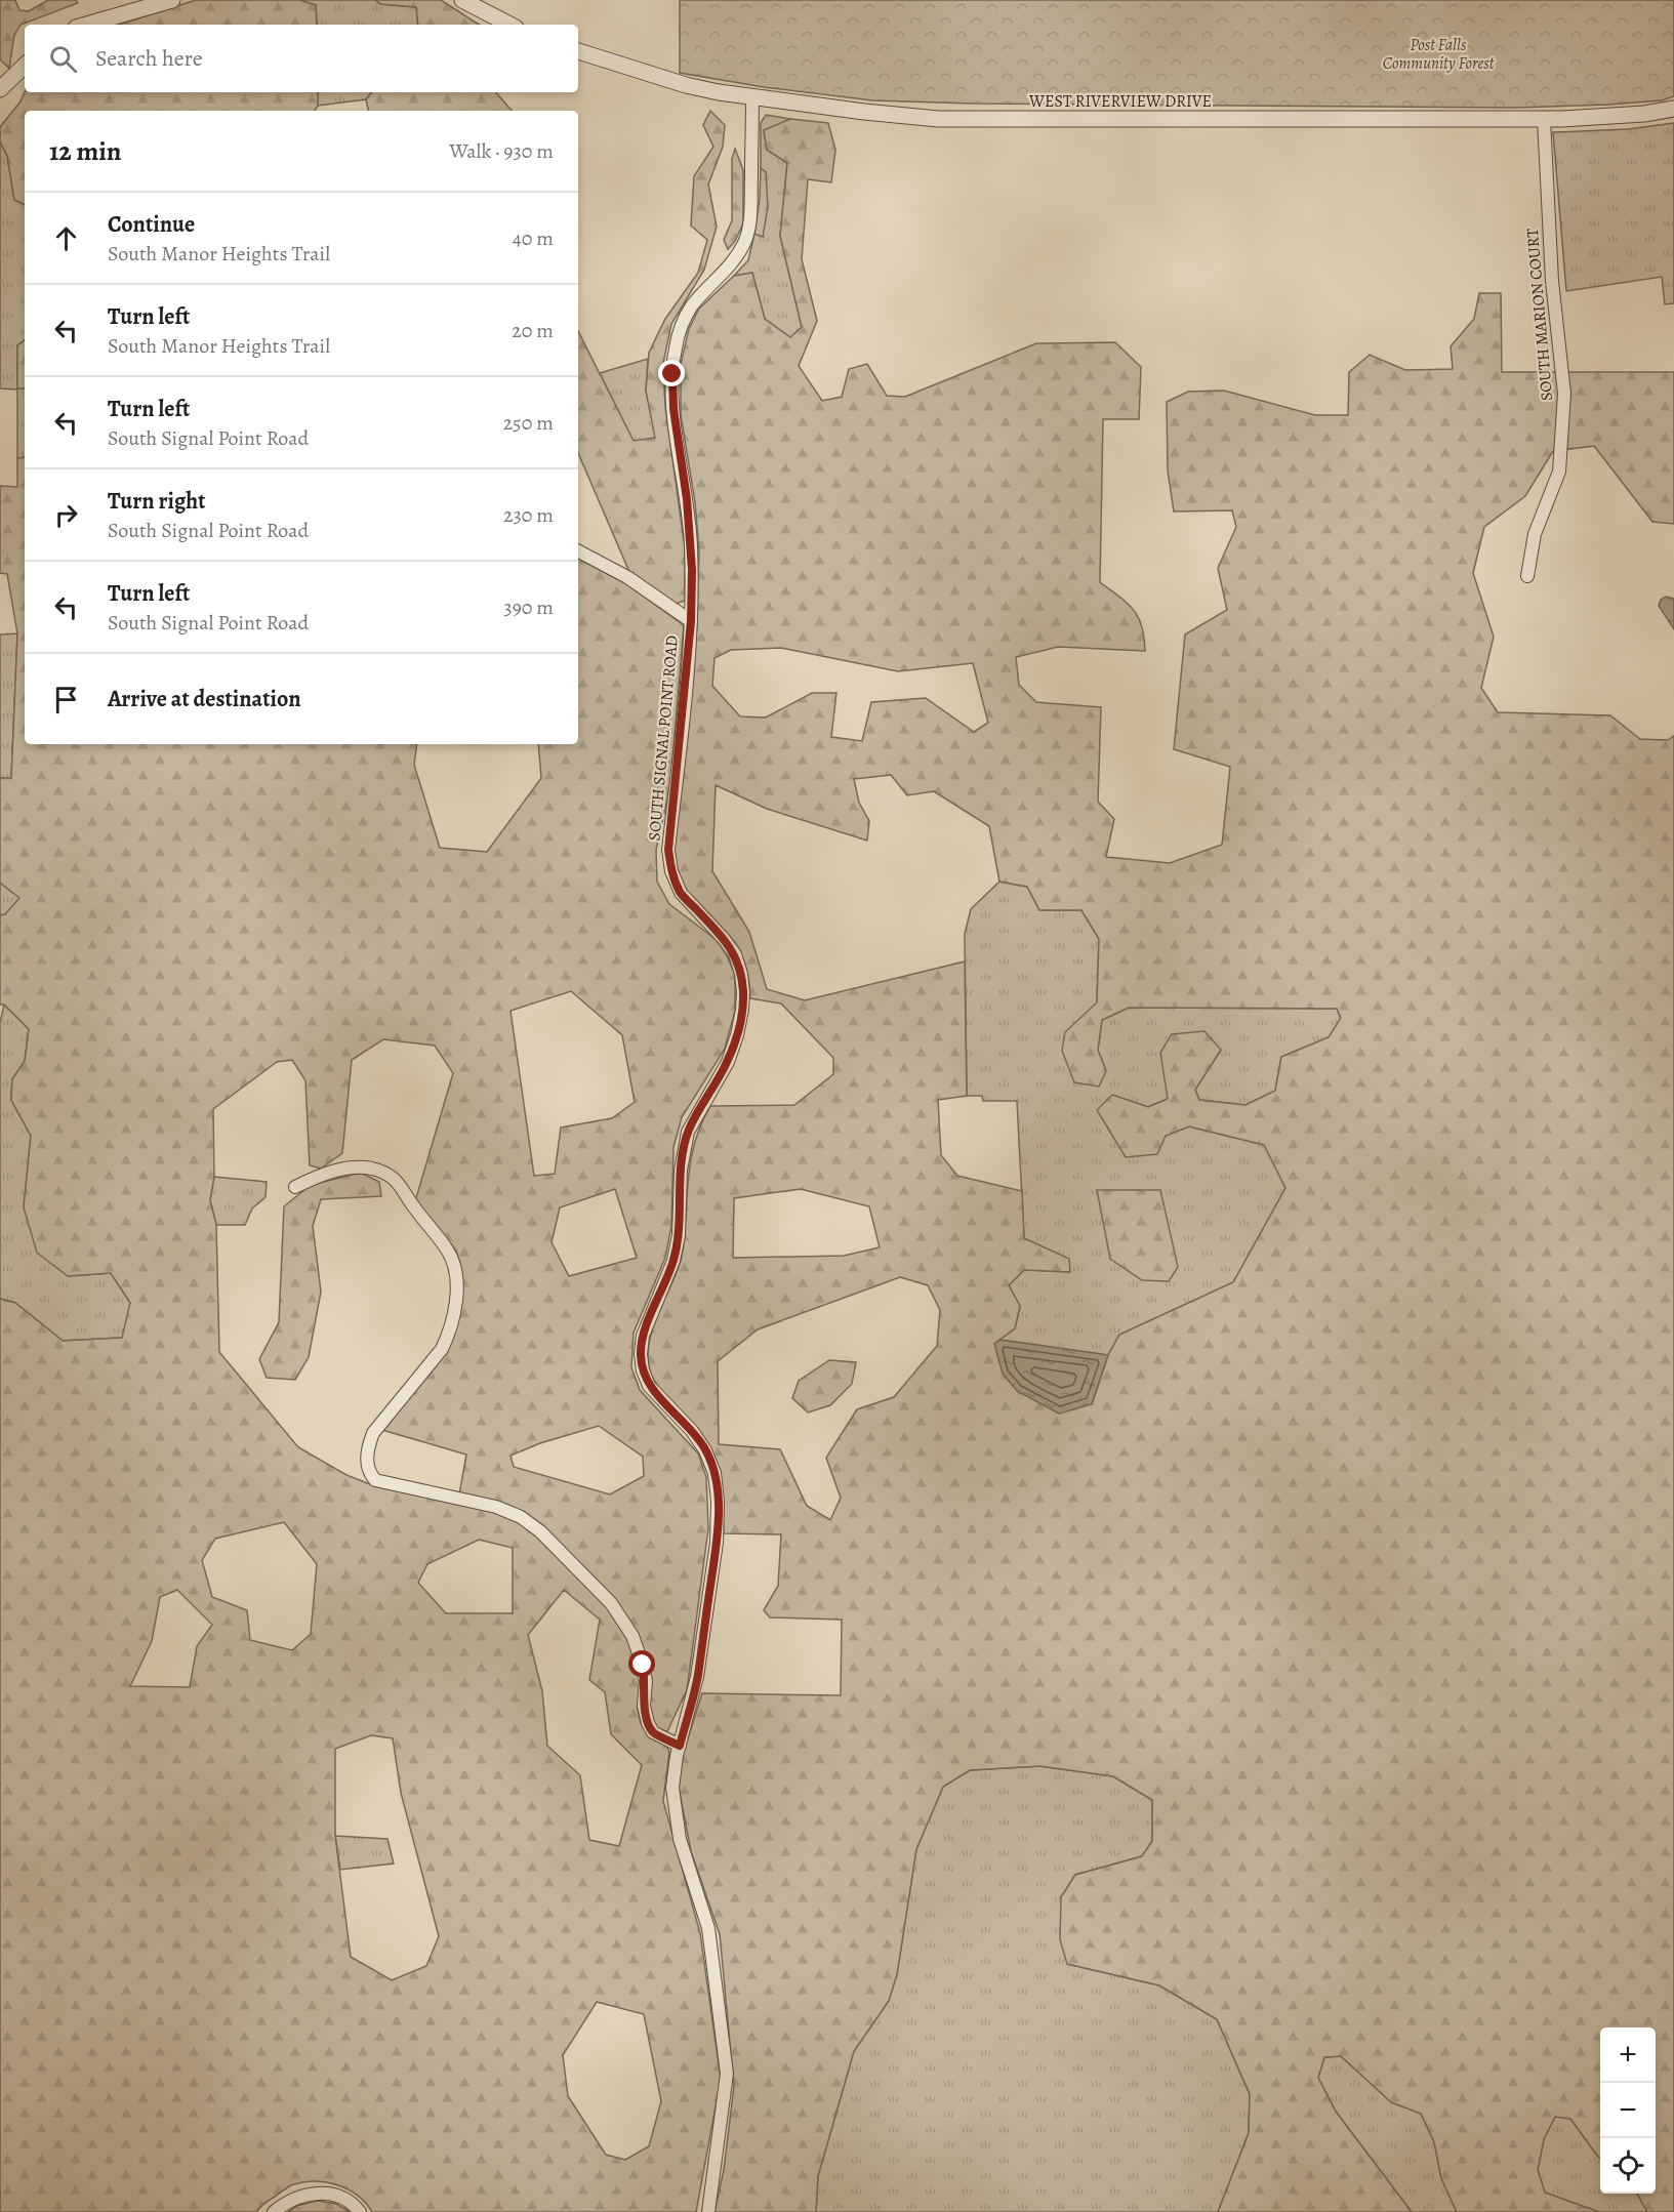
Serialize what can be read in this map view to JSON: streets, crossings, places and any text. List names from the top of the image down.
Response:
{
  "streets": {
    "street": ["WEST RIVERVIEW DRIVE", "SOUTH MARION COURT", "SOUTH SIGNAL POINT ROAD"]
  },
  "crossings": [
    ["WEST RIVERVIEW DRIVE", "SOUTH MARION COURT"],
    ["WEST RIVERVIEW DRIVE", "SOUTH SIGNAL POINT ROAD"]
  ],
  "parks": ["Post Falls Community Forest"],
  "page": {
    "search": "Search here",
    "heading": ["12 min", "Walk · 930 m"],
    "list": [
      ["Continue", "South Manor Heights Trail", "40 m"],
      ["Turn left", "South Manor Heights Trail", "20 m"],
      ["Turn left", "South Signal Point Road", "250 m"],
      ["Turn right", "South Signal Point Road", "230 m"],
      ["Turn left", "South Signal Point Road", "390 m"],
      "Arrive at destination"
    ],
    "map_buttons": ["+", "−"]
  }
}
